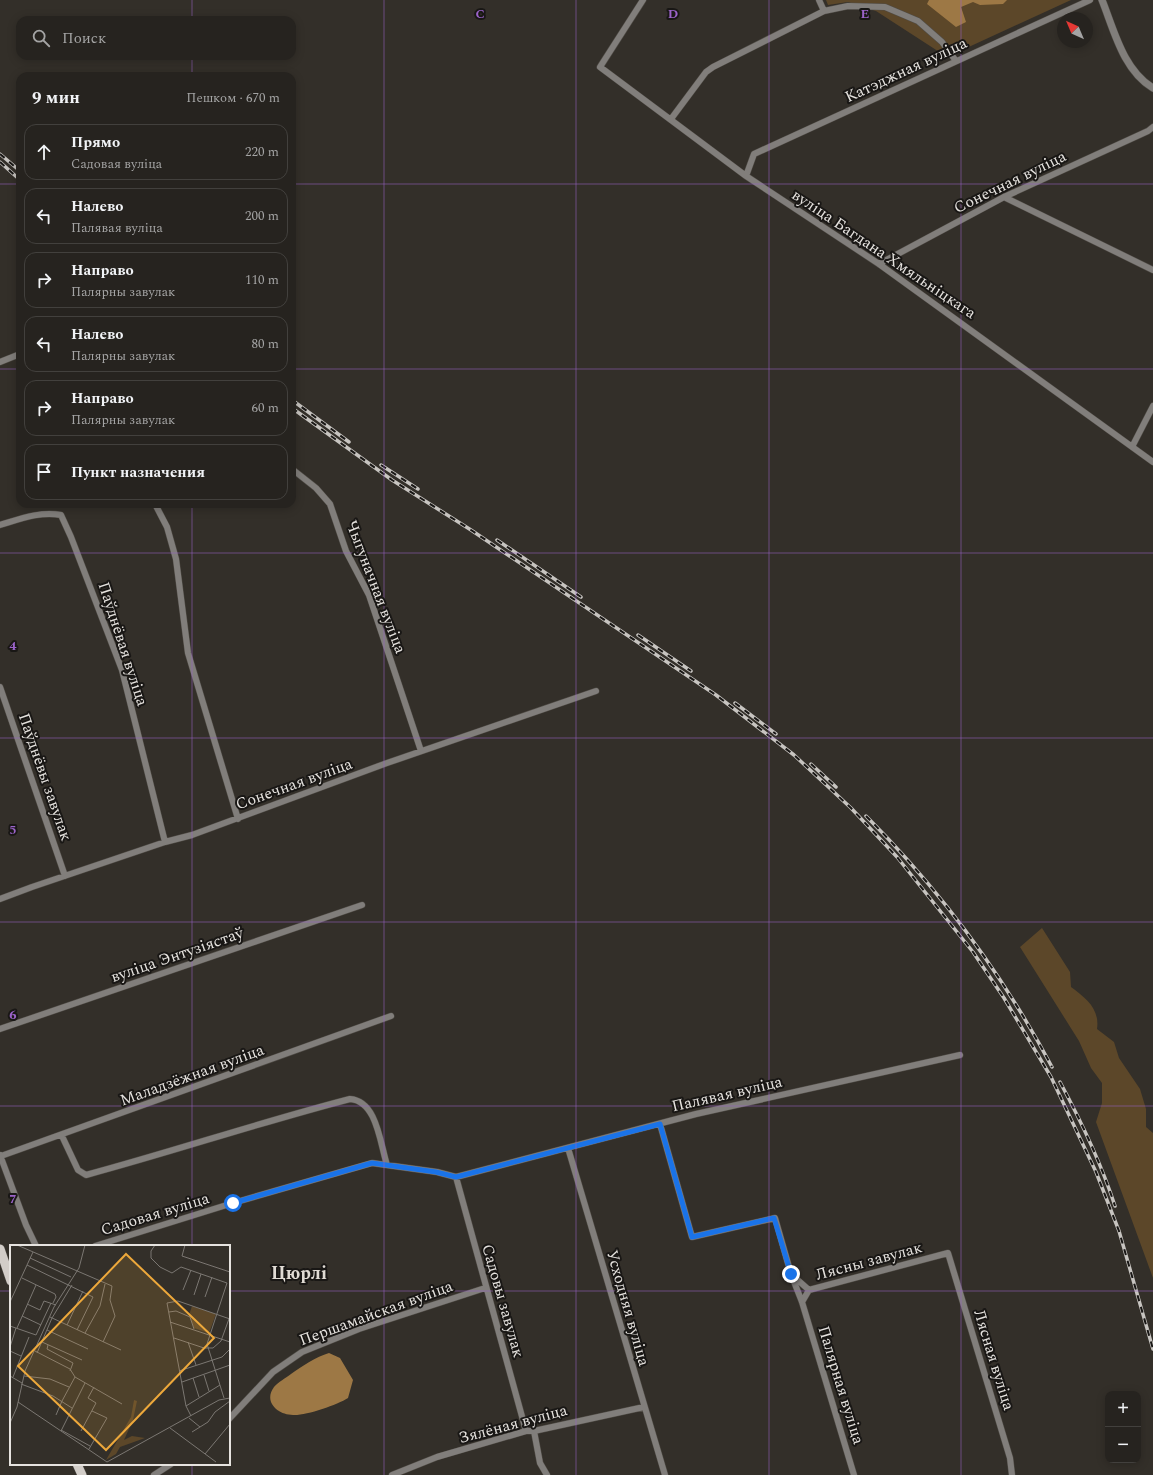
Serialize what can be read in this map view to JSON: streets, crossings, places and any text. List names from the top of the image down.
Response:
{
  "streets": {
    "street": [
      "Катэджная вуліца",
      "Сонечная вуліца",
      "вуліца Багдана Хмяльніцкага",
      "Чыгуначная вуліца",
      "Паўднёвая вуліца",
      "Паўднёвы завулак",
      "вуліца Энтузіястаў",
      "Маладзёжная вуліца",
      "Палявая вуліца",
      "Садовая вуліца",
      "Лясны завулак",
      "Садовы завулак",
      "Усходняя вуліца",
      "Першамайская вуліца",
      "Лясная вуліца",
      "Палярная вуліца",
      "Зялёная вуліца"
    ]
  },
  "crossings": [
    ["Катэджная вуліца", "вуліца Багдана Хмяльніцкага"],
    ["Сонечная вуліца", "вуліца Багдана Хмяльніцкага"],
    ["Сонечная вуліца", "Чыгуначная вуліца"],
    ["Сонечная вуліца", "Паўднёвая вуліца"],
    ["Сонечная вуліца", "Паўднёвы завулак"],
    ["Палявая вуліца", "Садовая вуліца"],
    ["Палявая вуліца", "Садовы завулак"],
    ["Палявая вуліца", "Усходняя вуліца"],
    ["Палявая вуліца", "Палярная вуліца"],
    ["Садовая вуліца", "Садовы завулак"],
    ["Лясны завулак", "Лясная вуліца"],
    ["Лясны завулак", "Палярная вуліца"],
    ["Садовы завулак", "Першамайская вуліца"],
    ["Садовы завулак", "Зялёная вуліца"],
    ["Усходняя вуліца", "Зялёная вуліца"]
  ],
  "districts": ["Цюрлі"],
  "north": "top left",
  "page": {
    "search": "Поиск",
    "heading": ["9 мин", "Пешком · 670 m"],
    "list": [
      ["Прямо", "Садовая вуліца", "220 m"],
      ["Налево", "Палявая вуліца", "200 m"],
      ["Направо", "Палярны завулак", "110 m"],
      ["Налево", "Палярны завулак", "80 m"],
      ["Направо", "Палярны завулак", "60 m"],
      "Пункт назначения"
    ],
    "map_buttons": ["+", "−"]
  },
  "grid": {
    "columns": ["C", "D", "E"],
    "rows": [
      "4",
      "5",
      "6",
      "7"
    ]
  }
}
